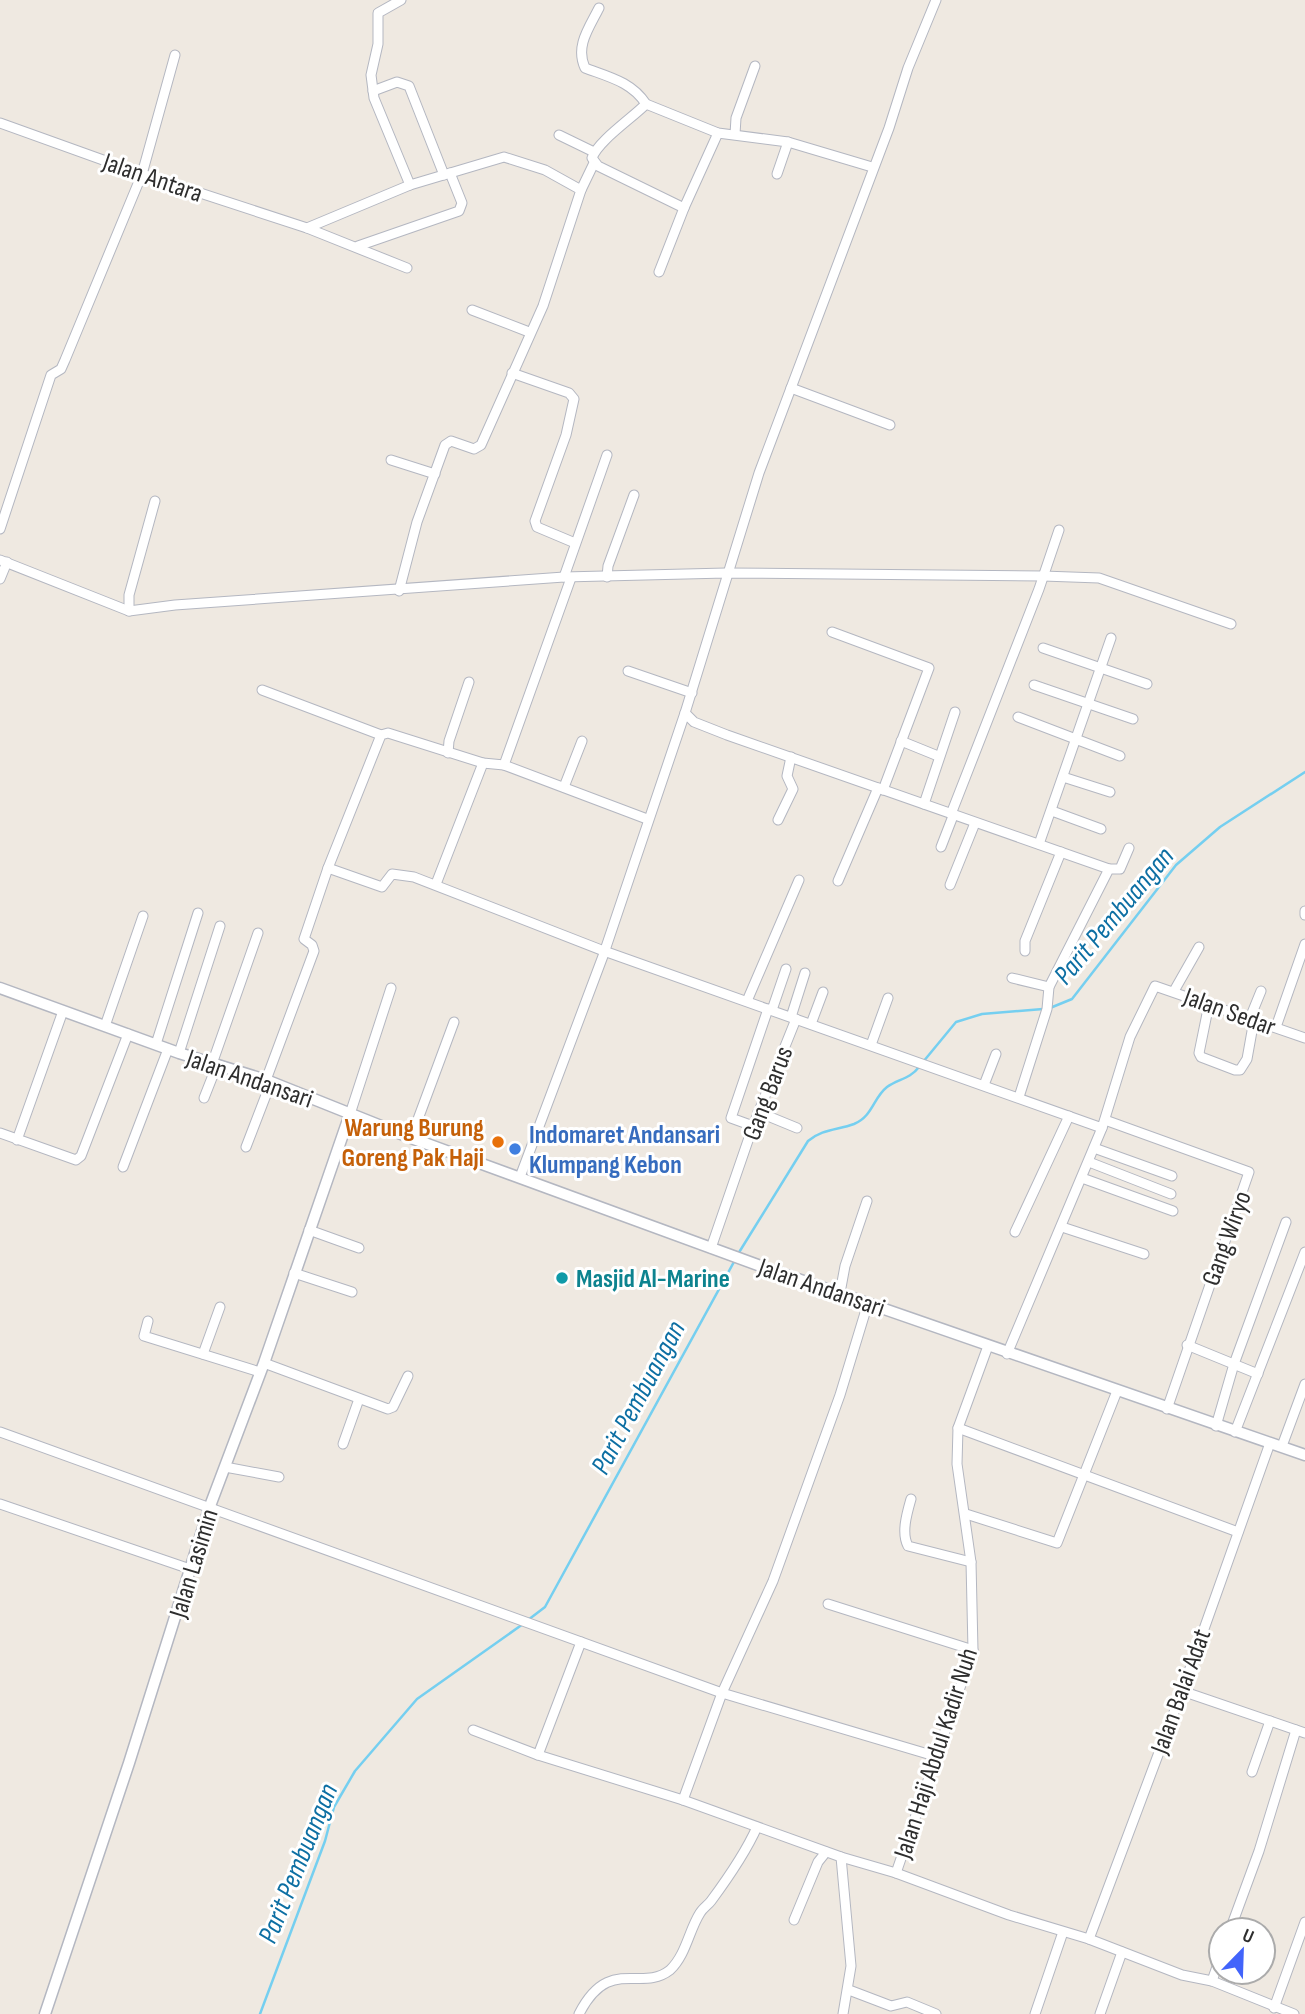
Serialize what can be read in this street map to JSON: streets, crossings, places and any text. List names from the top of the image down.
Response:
{
  "streets": {
    "street": [
      "Jalan Antara",
      "Jalan Sedar",
      "Jalan Andansari",
      "Gang Barus",
      "Gang Wiryo",
      "Jalan Lasimin",
      "Jalan Balai Adat",
      "Jalan Haji Abdul Kadir Nuh"
    ]
  },
  "crossings": [
    ["Jalan Sedar", "Gang Wiryo"],
    ["Jalan Andansari", "Gang Barus"],
    ["Jalan Andansari", "Gang Wiryo"],
    ["Jalan Andansari", "Jalan Lasimin"],
    ["Jalan Andansari", "Jalan Balai Adat"],
    ["Jalan Andansari", "Jalan Haji Abdul Kadir Nuh"]
  ],
  "water": ["Parit Pembuangan"],
  "places": ["Warung Burung Goreng Pak Haji", "Indomaret Andansari Klumpang Kebon", "Masjid Al-Marine"],
  "north": "top right"
}
